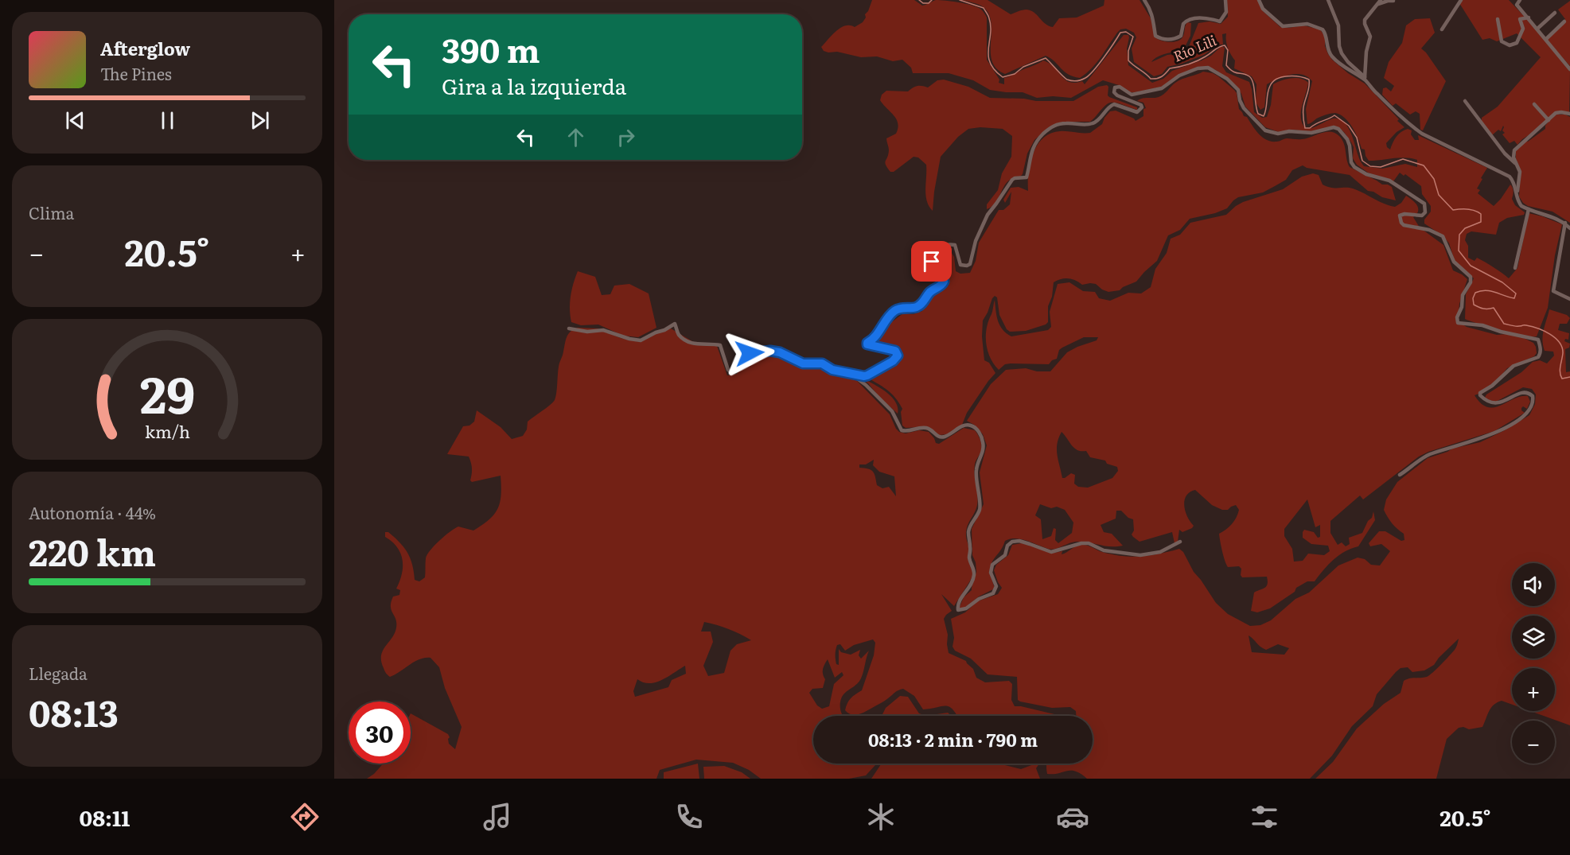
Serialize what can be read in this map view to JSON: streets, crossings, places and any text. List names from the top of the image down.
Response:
{
  "water": ["Río Lili"],
  "page": {
    "turn": ["390 m", "Gira a la izquierda"],
    "song": ["Afterglow", "The Pines"],
    "tile": [
      "Clima",
      ["Autonomía · 44%", "220 km"],
      ["Llegada", "08:13"]
    ],
    "heat": ["−", "20.5°", "+"],
    "map_buttons": ["+", "−"],
    "limit": "30",
    "trip": "08:13 · 2 min · 790 m",
    "tabs": ["08:11", "20.5°"],
    "gauge": ["29", "km/h"]
  }
}
